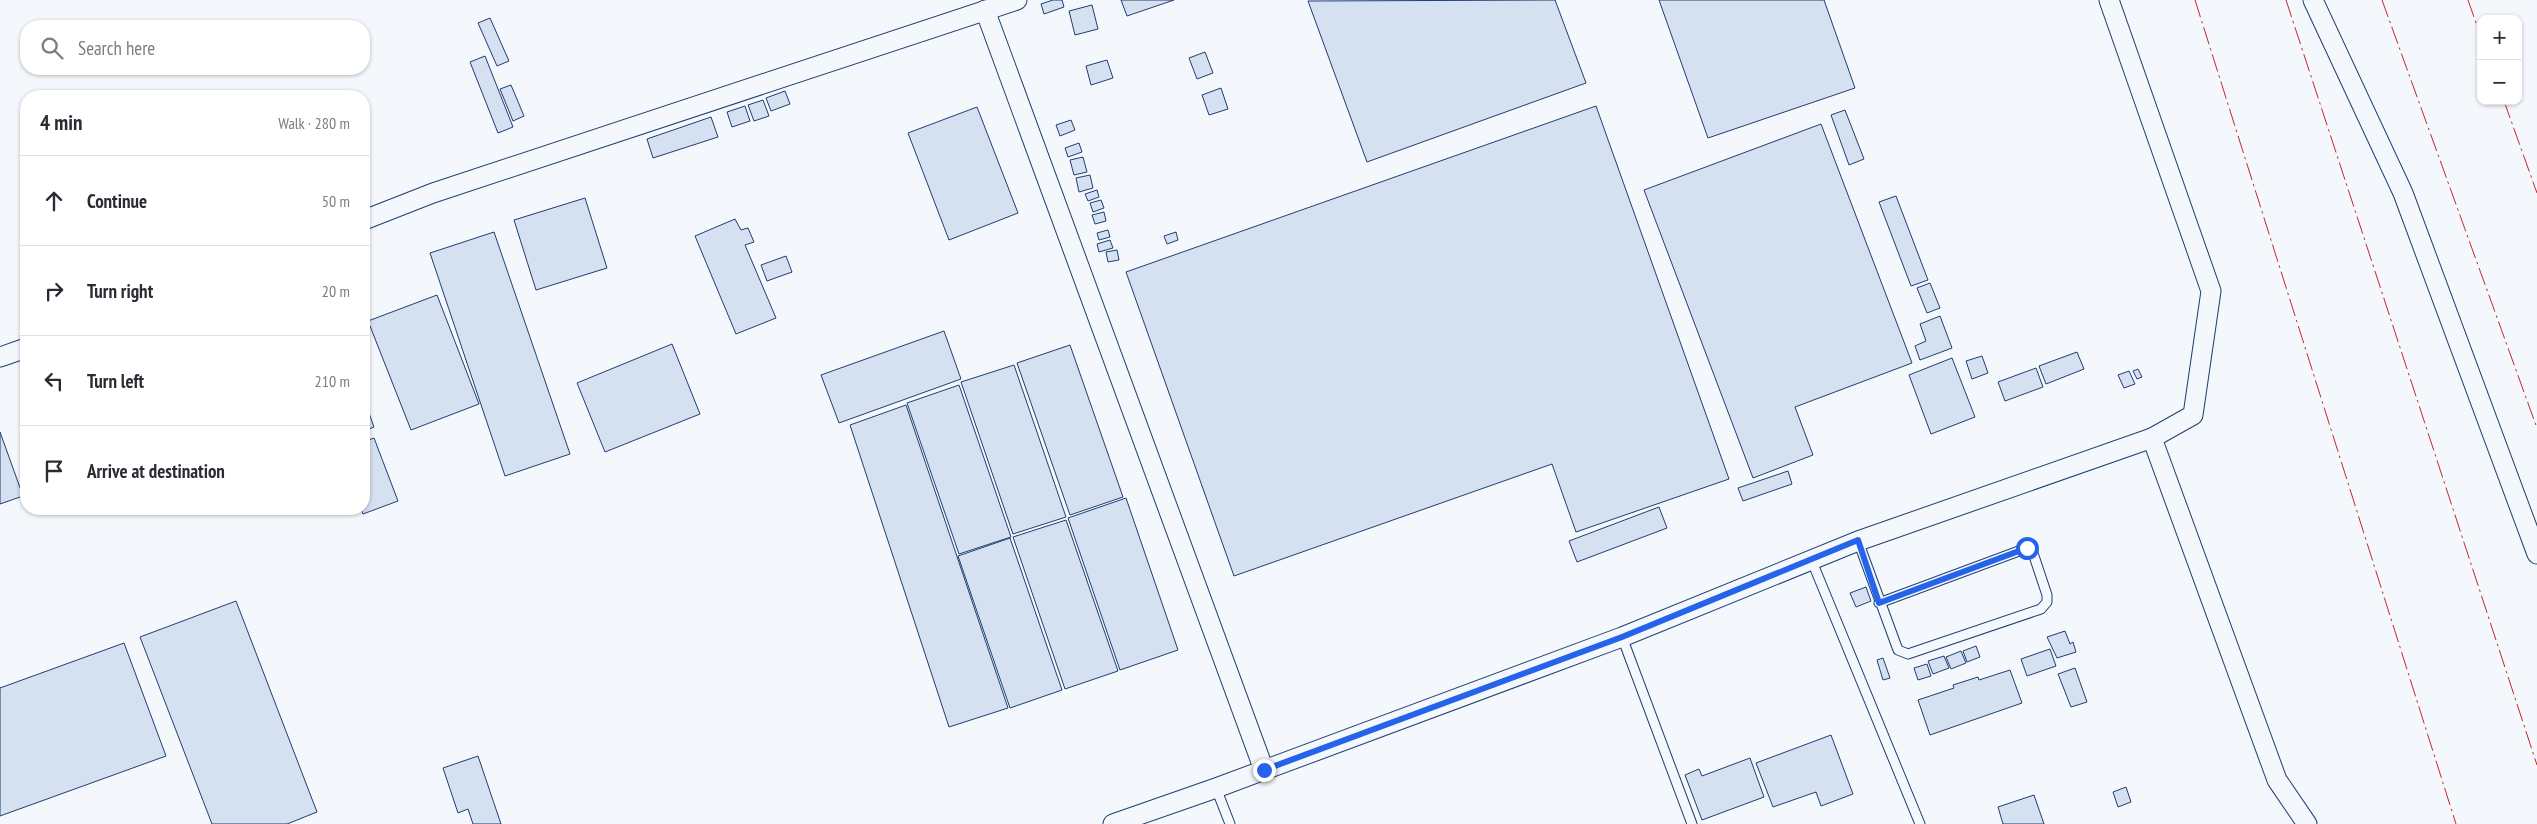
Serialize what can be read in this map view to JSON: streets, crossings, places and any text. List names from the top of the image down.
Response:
{
  "page": {
    "map_buttons": ["+", "−"],
    "search": "Search here",
    "heading": ["4 min", "Walk · 280 m"],
    "list": [
      ["Continue", "50 m"],
      ["Turn right", "20 m"],
      ["Turn left", "210 m"],
      "Arrive at destination"
    ]
  }
}
